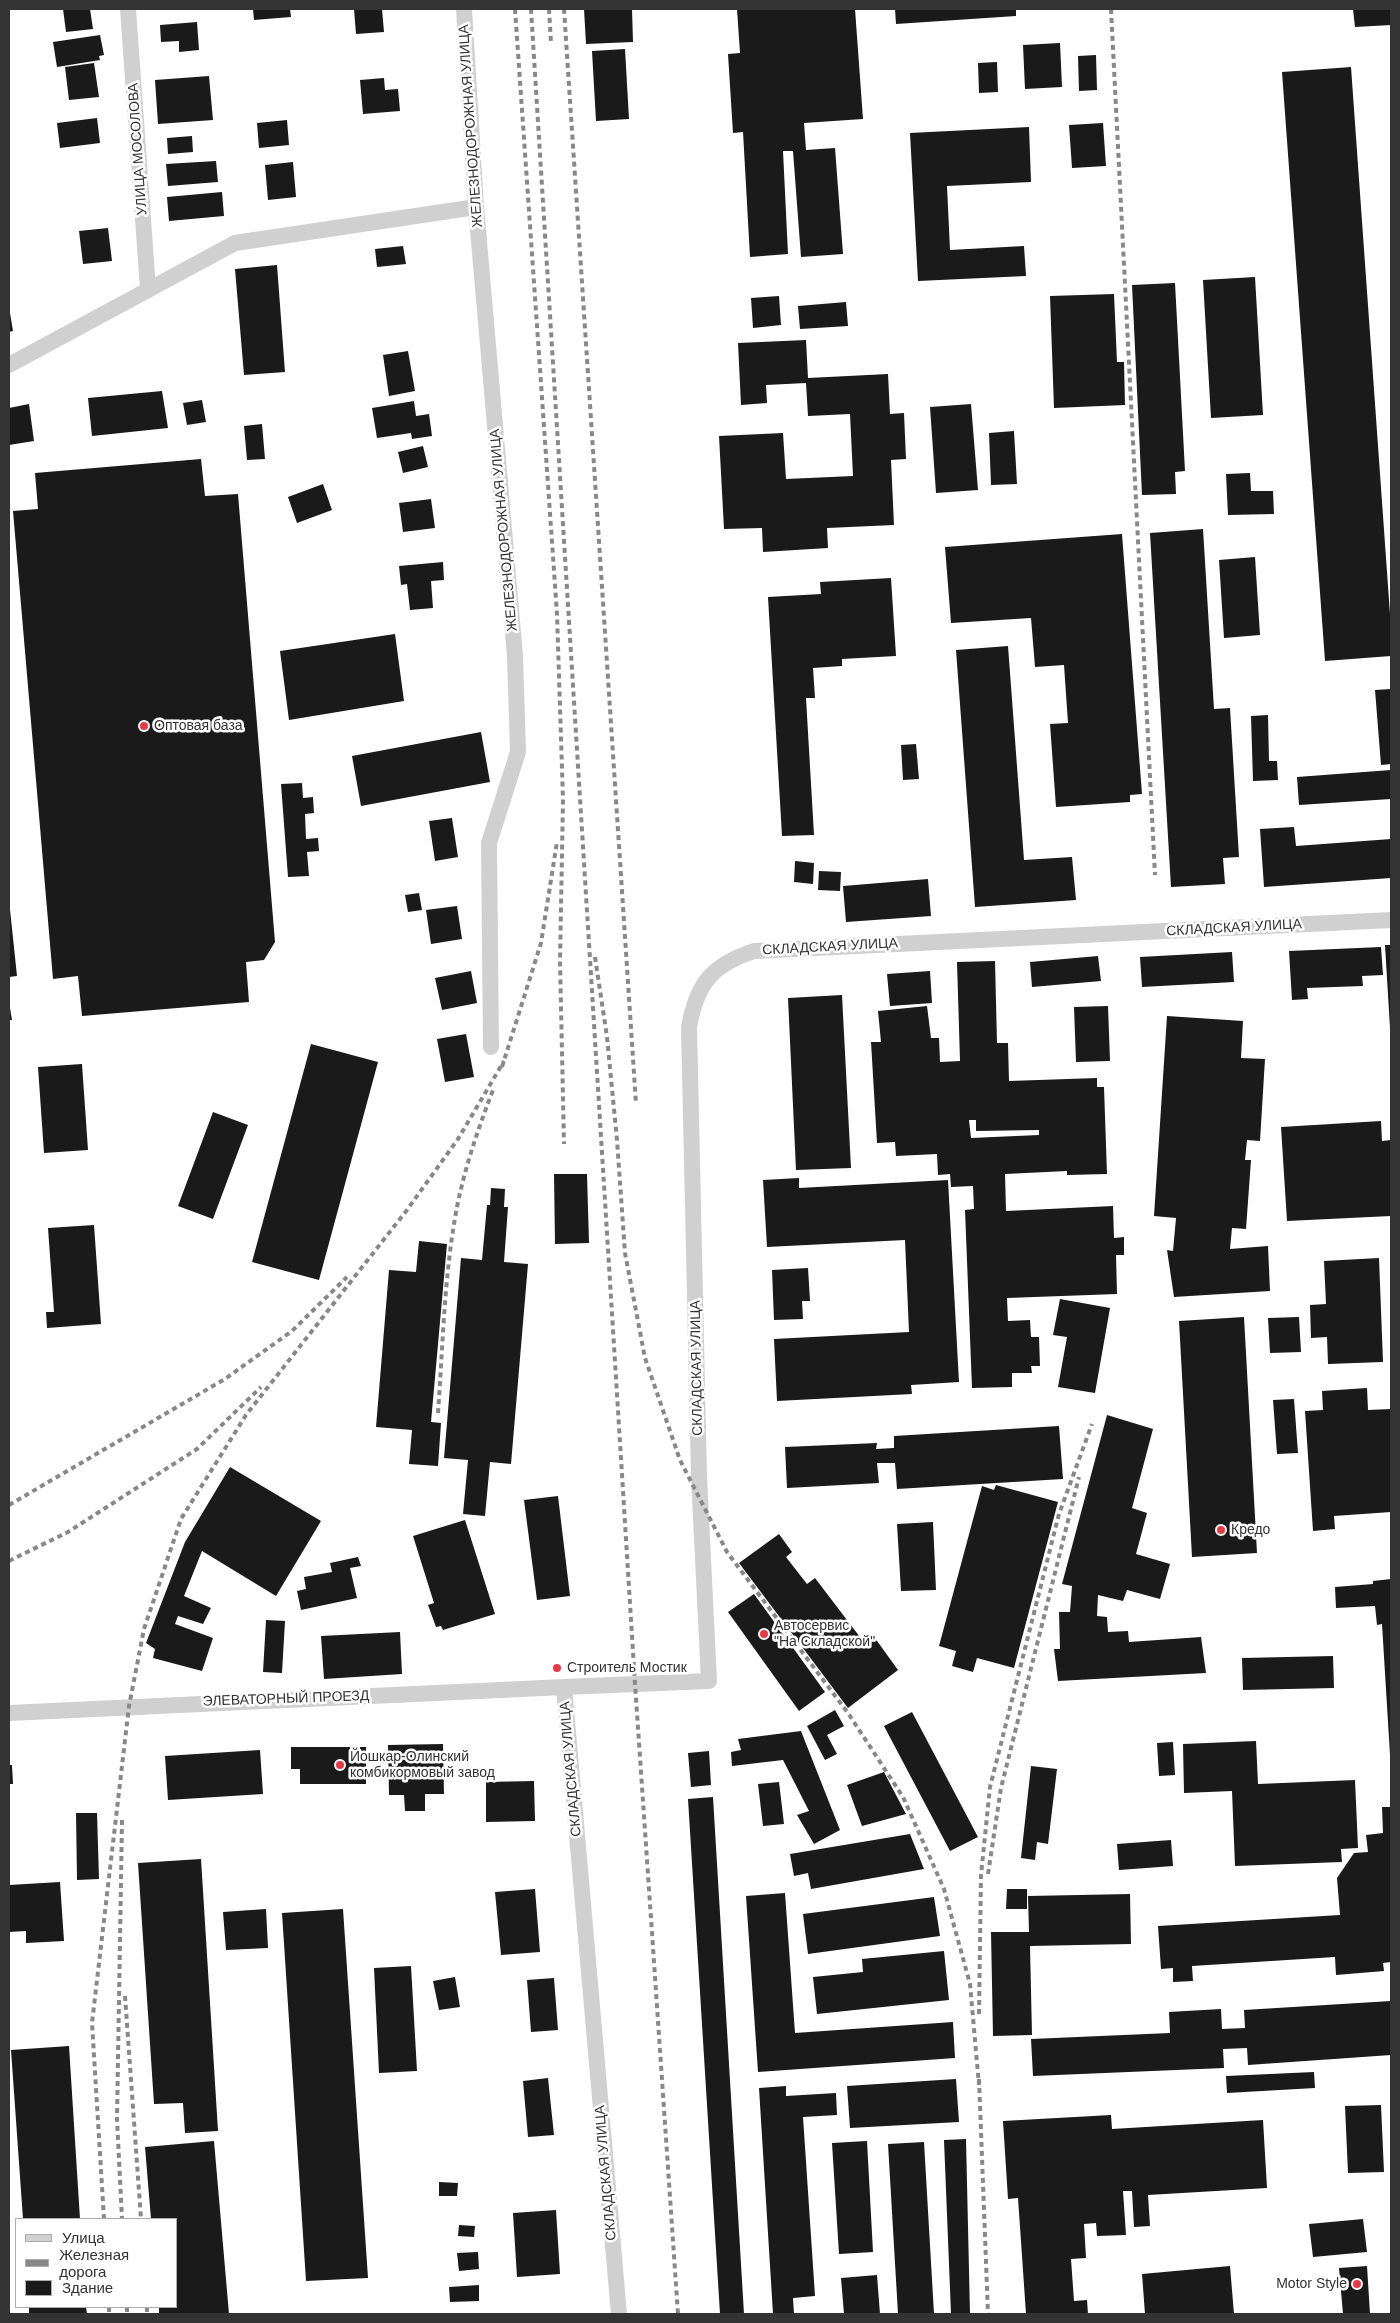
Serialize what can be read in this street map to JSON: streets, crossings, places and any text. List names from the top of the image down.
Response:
{
  "streets": {
    "street": [
      "ЖЕЛЕЗНОДОРОЖНАЯ УЛИЦА",
      "УЛИЦА МОСОЛОВА",
      "СКЛАДСКАЯ УЛИЦА",
      "ЭЛЕВАТОРНЫЙ ПРОЕЗД"
    ]
  },
  "crossings": [
    ["СКЛАДСКАЯ УЛИЦА", "ЭЛЕВАТОРНЫЙ ПРОЕЗД"]
  ],
  "places": [
    "Оптовая база",
    "Кредо",
    "Автосервис \"На Складской\"",
    "Строитель Мостик",
    "Йошкар-Олинский комбикормовый завод",
    "Motor Style"
  ],
  "legend": ["Улица", "Железная дорога", "Здание"]
}
